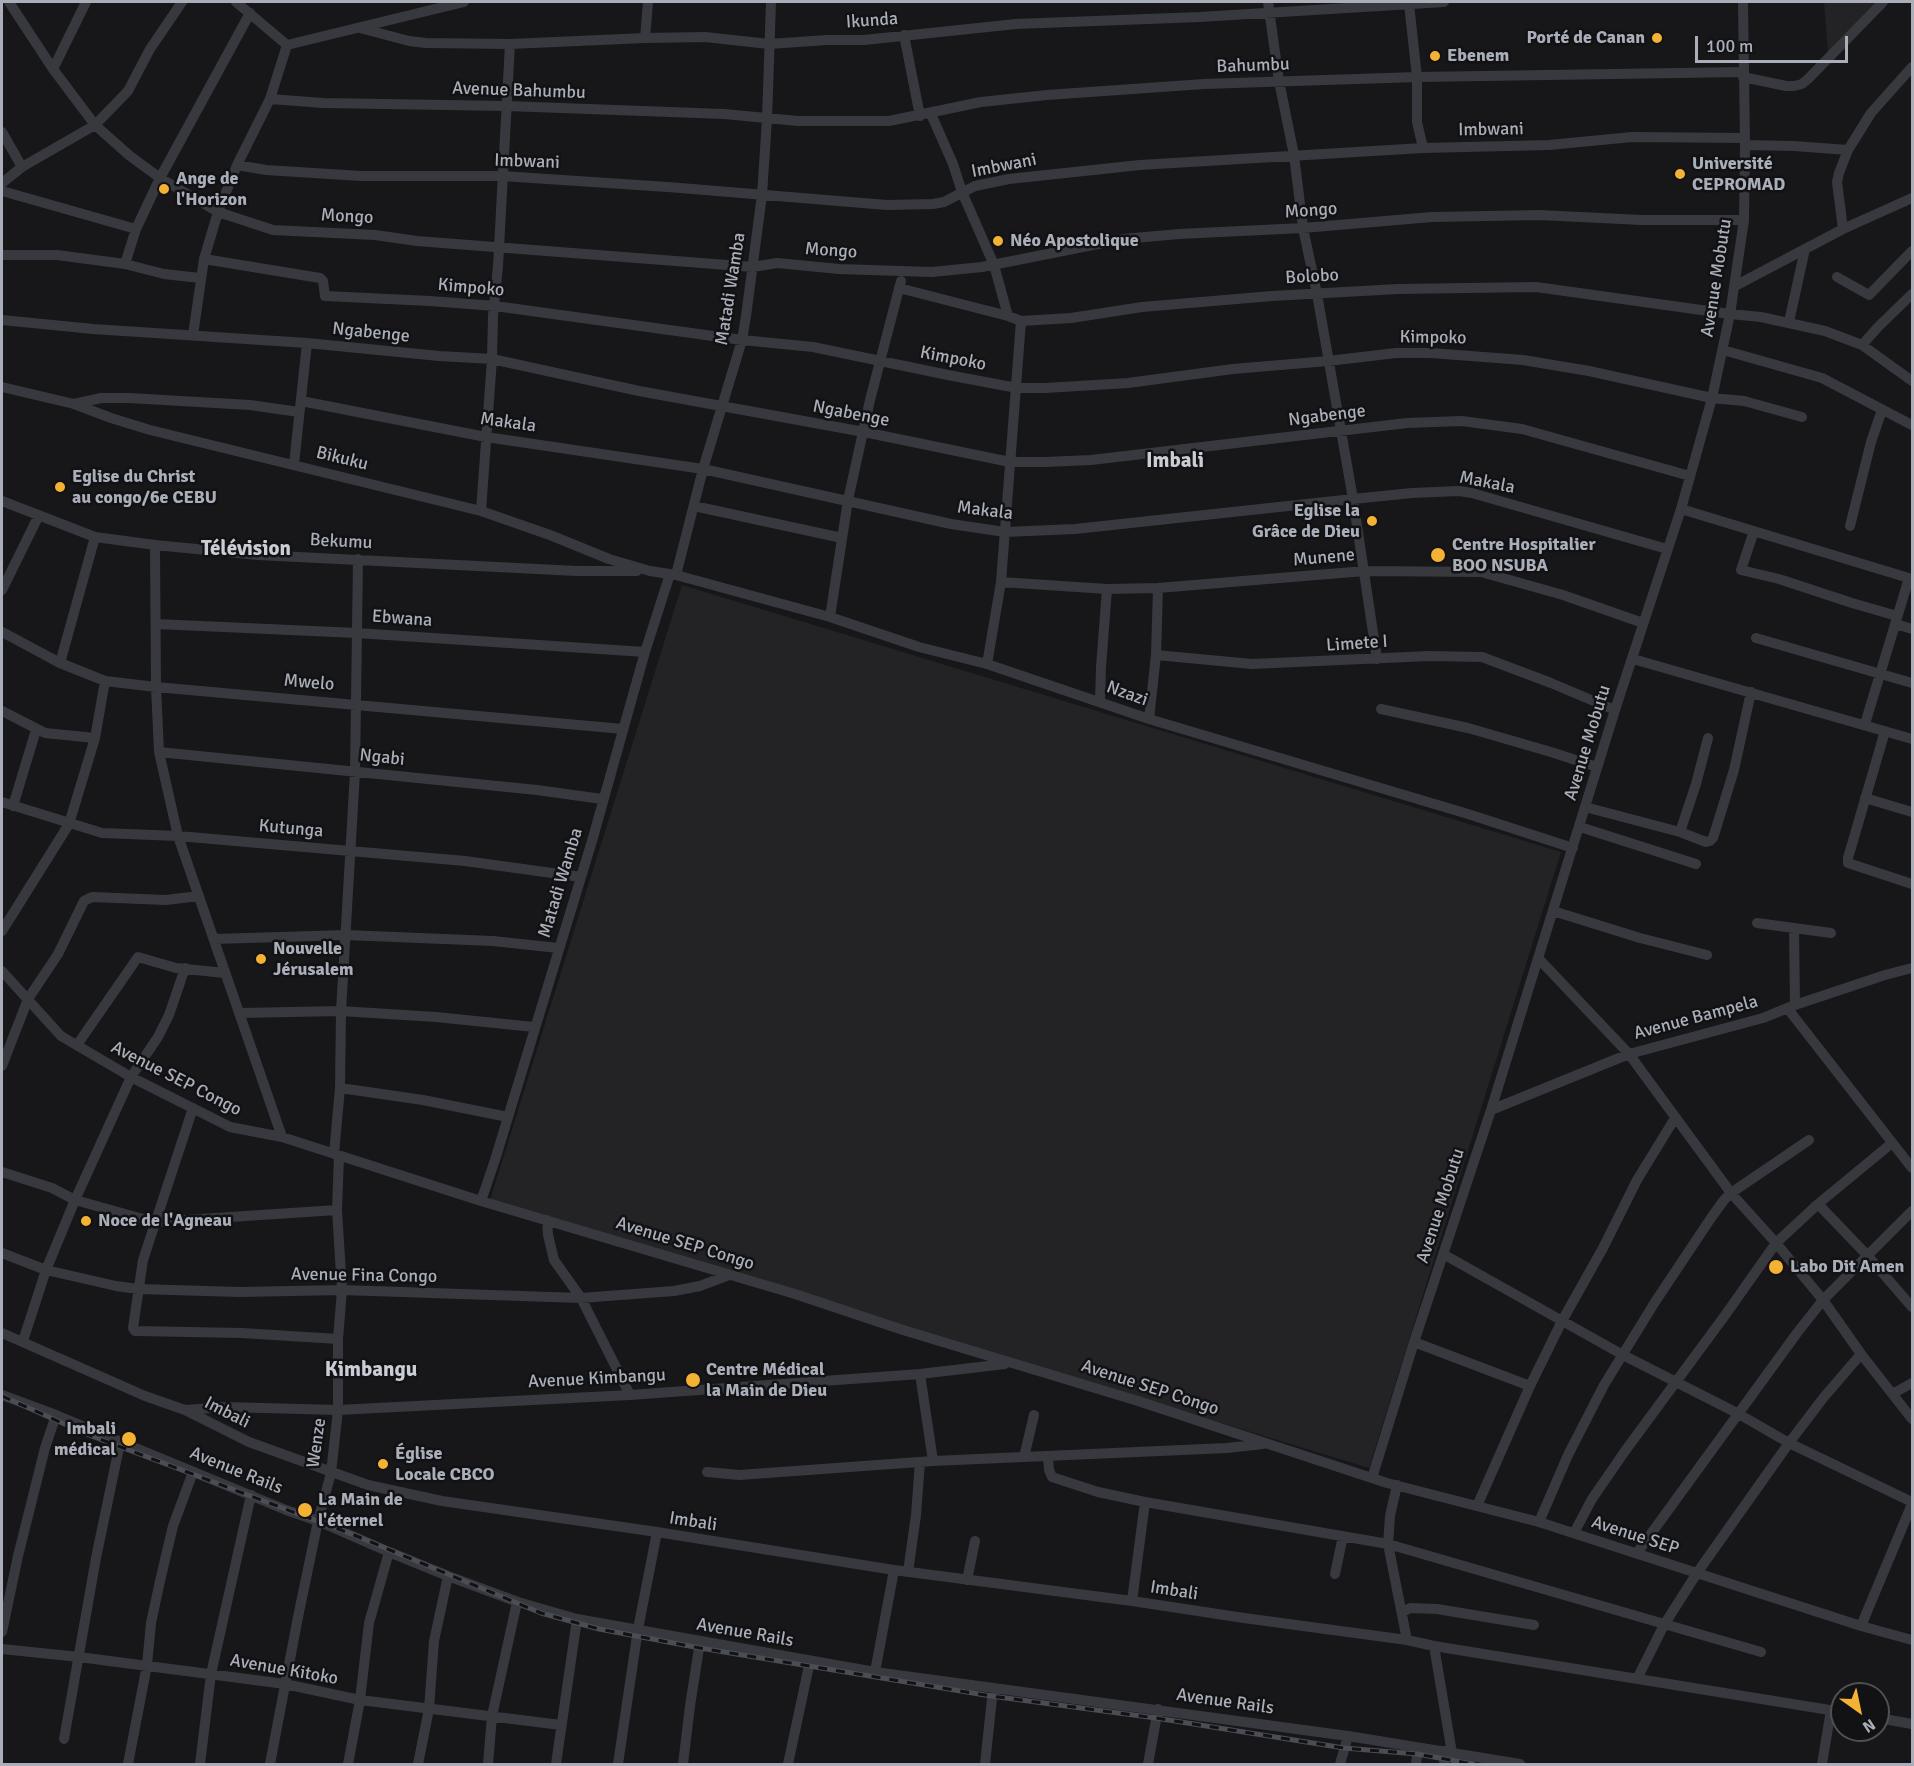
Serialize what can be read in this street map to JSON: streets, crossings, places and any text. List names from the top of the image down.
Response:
{
  "streets": {
    "street": [
      "Ikunda",
      "Bahumbu",
      "Avenue Bahumbu",
      "Imbwani",
      "Mongo",
      "Bolobo",
      "Avenue Mobutu",
      "Kimpoko",
      "Matadi Wamba",
      "Ngabenge",
      "Makala",
      "Bikuku",
      "Bekumu",
      "Munene",
      "Ebwana",
      "Limete I",
      "Mwelo",
      "Nzazi",
      "Ngabi",
      "Kutunga",
      "Avenue Bampela",
      "Avenue SEP Congo",
      "Avenue Fina Congo",
      "Avenue Kimbangu",
      "Imbali",
      "Wenze",
      "Avenue Rails",
      "Avenue SEP",
      "Avenue Kitoko"
    ]
  },
  "crossings": [
    ["Ikunda", "Matadi Wamba"],
    ["Bahumbu", "Avenue Bahumbu"],
    ["Bahumbu", "Avenue Mobutu"],
    ["Bahumbu", "Matadi Wamba"],
    ["Avenue Bahumbu", "Matadi Wamba"],
    ["Imbwani", "Avenue Mobutu"],
    ["Imbwani", "Matadi Wamba"],
    ["Mongo", "Avenue Mobutu"],
    ["Mongo", "Matadi Wamba"],
    ["Bolobo", "Avenue Mobutu"],
    ["Avenue Mobutu", "Kimpoko"],
    ["Avenue Mobutu", "Ngabenge"],
    ["Avenue Mobutu", "Makala"],
    ["Avenue Mobutu", "Munene"],
    ["Avenue Mobutu", "Limete I"],
    ["Avenue Mobutu", "Nzazi"],
    ["Avenue Mobutu", "Avenue Bampela"],
    ["Avenue Mobutu", "Avenue SEP Congo"],
    ["Kimpoko", "Matadi Wamba"],
    ["Matadi Wamba", "Ngabenge"],
    ["Matadi Wamba", "Makala"],
    ["Matadi Wamba", "Bikuku"],
    ["Matadi Wamba", "Ebwana"],
    ["Matadi Wamba", "Mwelo"],
    ["Matadi Wamba", "Nzazi"],
    ["Matadi Wamba", "Ngabi"],
    ["Matadi Wamba", "Kutunga"],
    ["Matadi Wamba", "Avenue SEP Congo"],
    ["Makala", "Bikuku"],
    ["Bikuku", "Bekumu"],
    ["Bikuku", "Nzazi"],
    ["Bekumu", "Wenze"],
    ["Ebwana", "Wenze"],
    ["Mwelo", "Wenze"],
    ["Ngabi", "Wenze"],
    ["Kutunga", "Wenze"],
    ["Avenue SEP Congo", "Avenue Fina Congo"],
    ["Avenue SEP Congo", "Avenue Kimbangu"],
    ["Avenue SEP Congo", "Wenze"],
    ["Avenue SEP Congo", "Avenue SEP"],
    ["Avenue Fina Congo", "Wenze"],
    ["Avenue Kimbangu", "Imbali"],
    ["Avenue Kimbangu", "Wenze"],
    ["Imbali", "Wenze"],
    ["Wenze", "Avenue Rails"],
    ["Wenze", "Avenue Kitoko"]
  ],
  "districts": ["Imbali", "Télévision", "Kimbangu"],
  "places": [
    "Porté de Canan",
    "Ebenem",
    "Université CEPROMAD",
    "Ange de l'Horizon",
    "Néo Apostolique",
    "Eglise du Christ au congo/6e CEBU",
    "Eglise la Grâce de Dieu",
    "Centre Hospitalier BOO NSUBA",
    "Nouvelle Jérusalem",
    "Noce de l'Agneau",
    "Labo Dit Amen",
    "Centre Médical la Main de Dieu",
    "Imbali médical",
    "Église Locale CBCO",
    "La Main de l'éternel"
  ],
  "scale_bar": "100 m",
  "north": "bottom right"
}
